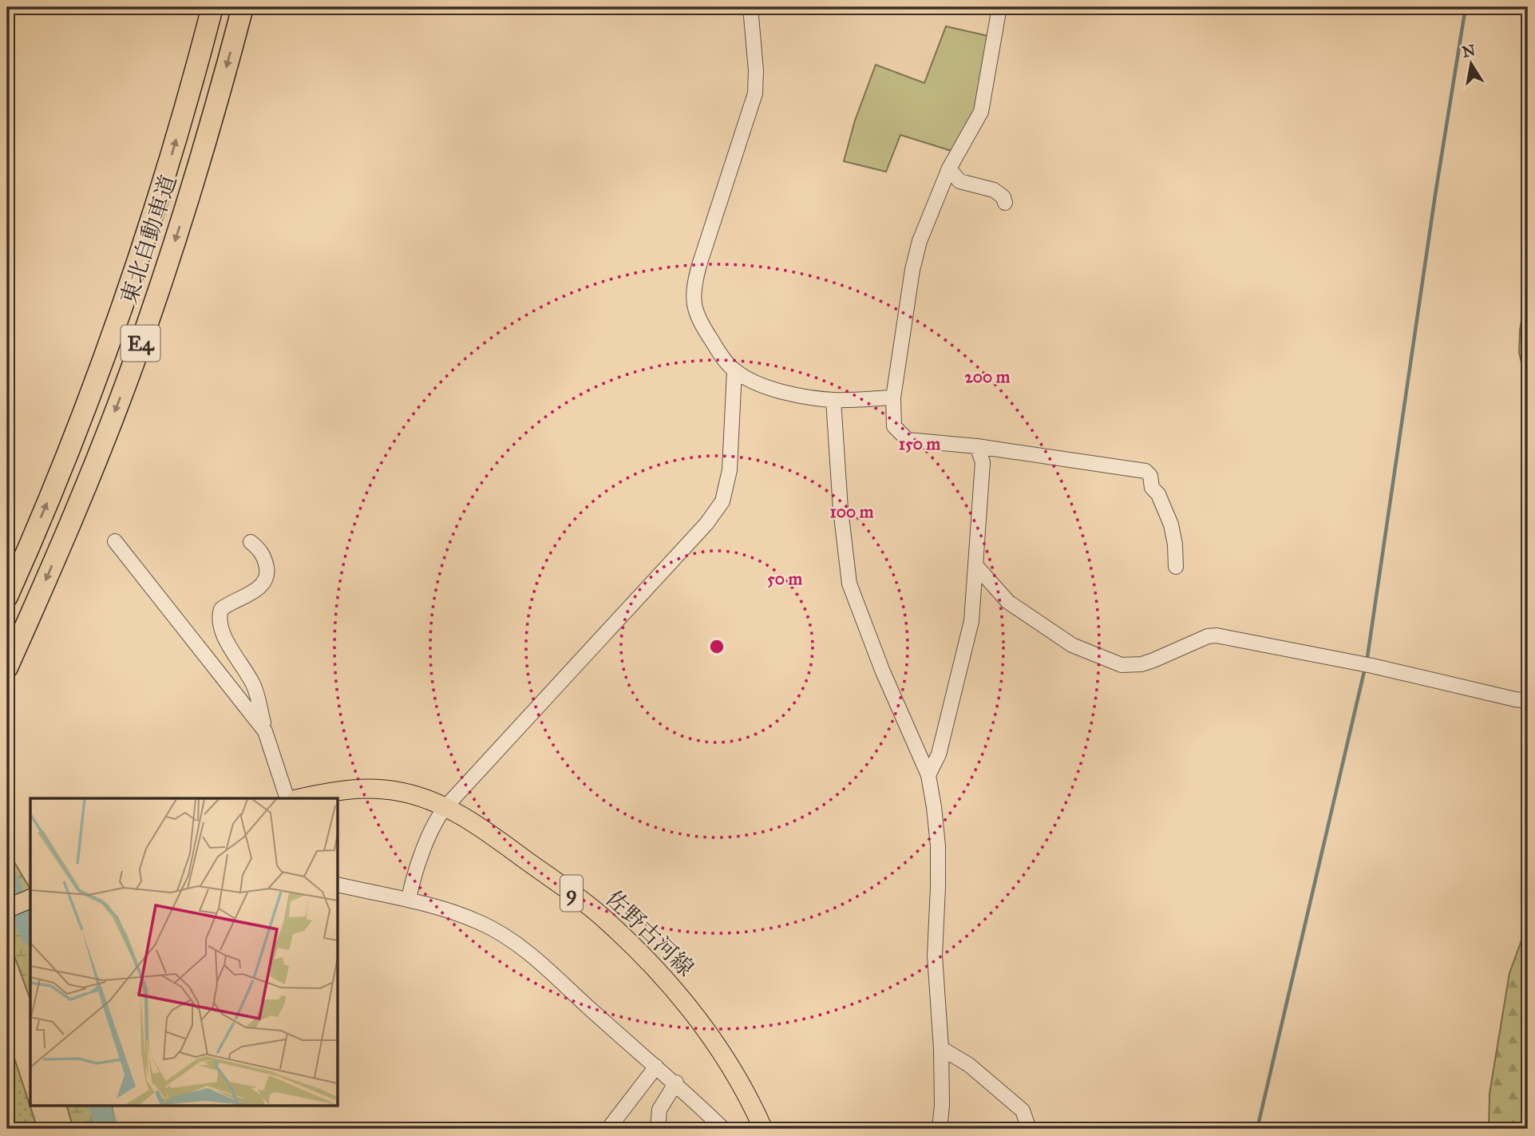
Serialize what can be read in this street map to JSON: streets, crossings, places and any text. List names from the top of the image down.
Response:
{
  "streets": {
    "highway": ["東北自動車道", "E4"],
    "main road": ["9", "佐野古河線"]
  },
  "north": "top",
  "rings": [
    "200 m",
    "150 m",
    "100 m",
    "50 m"
  ]
}
